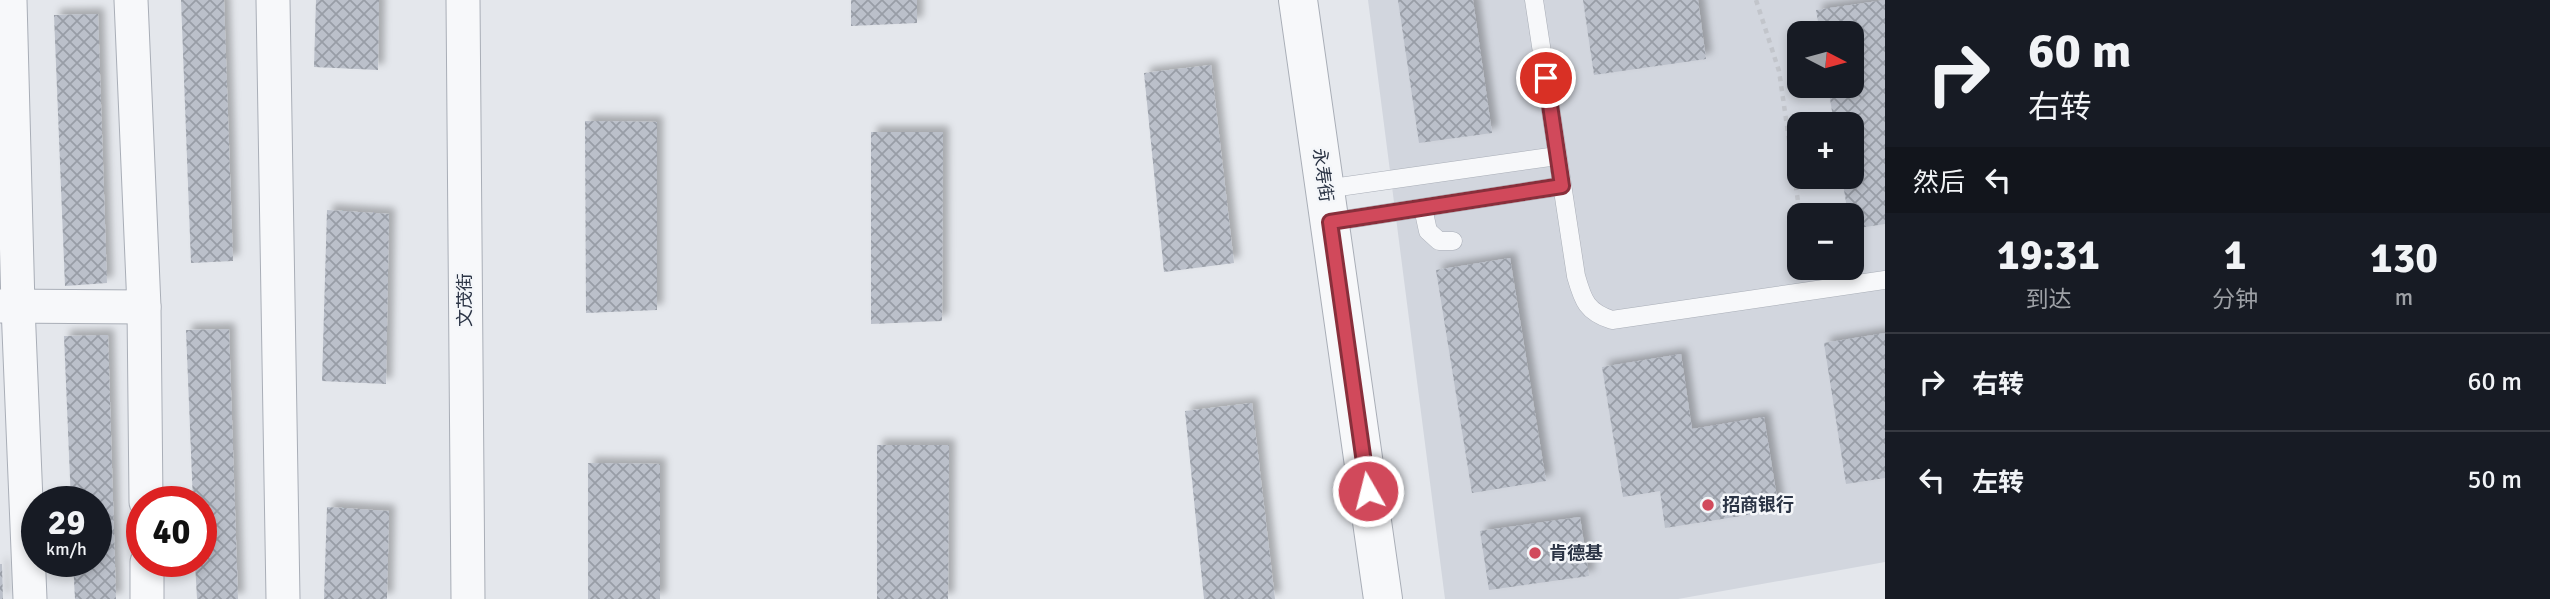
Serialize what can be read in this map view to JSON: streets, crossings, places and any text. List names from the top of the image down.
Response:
{
  "streets": {
    "street": ["永寿街", "文茂街"]
  },
  "places": ["招商银行", "肯德基"],
  "north": "right",
  "page": {
    "turn": ["60 m", "右转"],
    "map_buttons": ["+", "−"],
    "then": "然后",
    "eta": [
      "19:31",
      "到达",
      "1",
      "分钟",
      "130",
      "m"
    ],
    "list": [
      {
        "name": "右转",
        "value": "60 m"
      },
      {
        "name": "左转",
        "value": "50 m"
      }
    ],
    "speed": "29 km/h",
    "limit": "40"
  }
}
